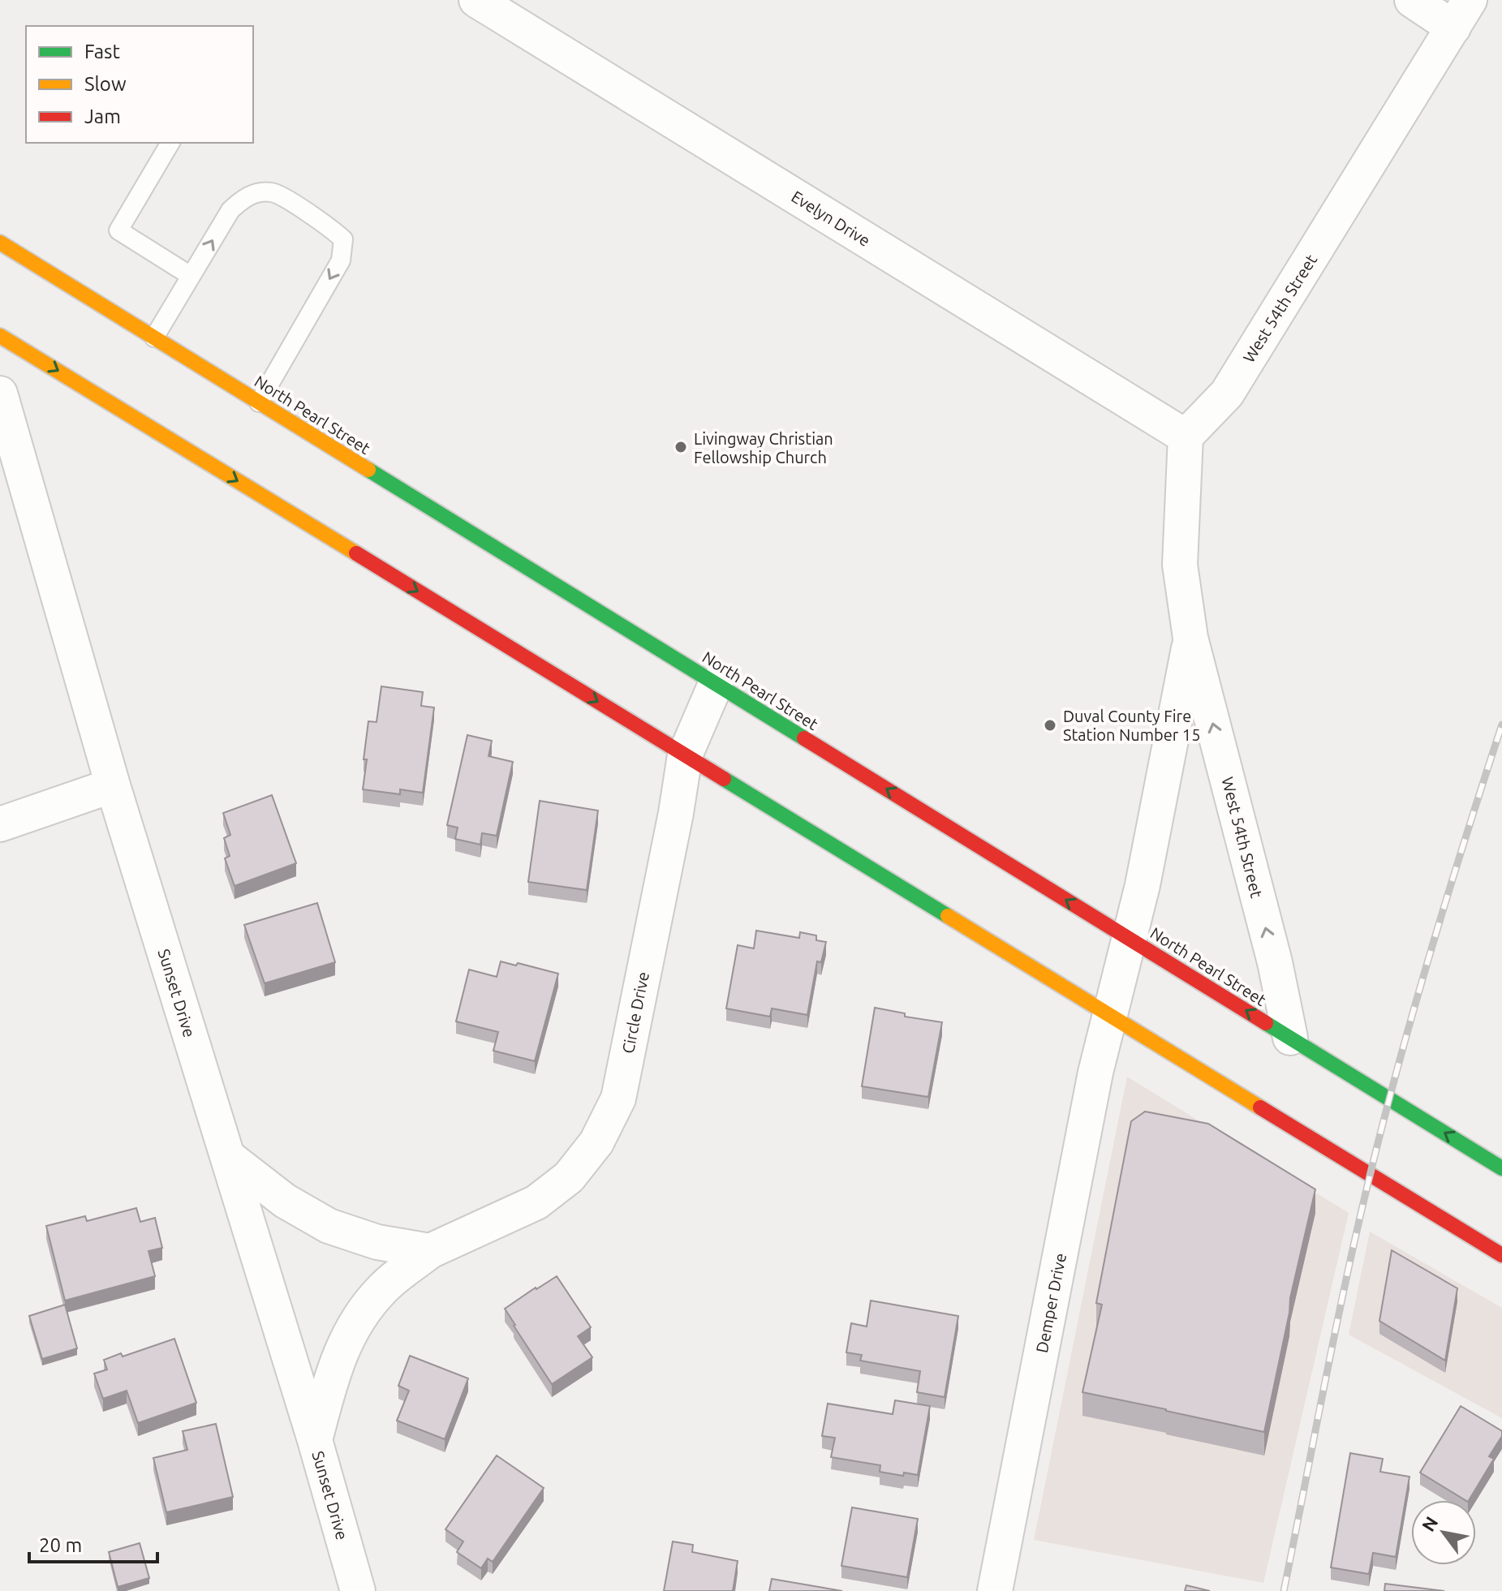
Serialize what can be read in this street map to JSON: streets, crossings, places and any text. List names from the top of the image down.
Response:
{
  "streets": {
    "street": [
      "Evelyn Drive",
      "West 54th Street",
      "North Pearl Street",
      "Sunset Drive",
      "Circle Drive",
      "Demper Drive"
    ]
  },
  "crossings": [
    ["Evelyn Drive", "West 54th Street"],
    ["West 54th Street", "North Pearl Street"],
    ["West 54th Street", "Demper Drive"],
    ["North Pearl Street", "Circle Drive"],
    ["Sunset Drive", "Circle Drive"]
  ],
  "places": ["Livingway Christian Fellowship Church", "Duval County Fire Station Number 15"],
  "legend": ["Fast", "Slow", "Jam"],
  "scale_bar": "20 m",
  "north": "top left"
}
